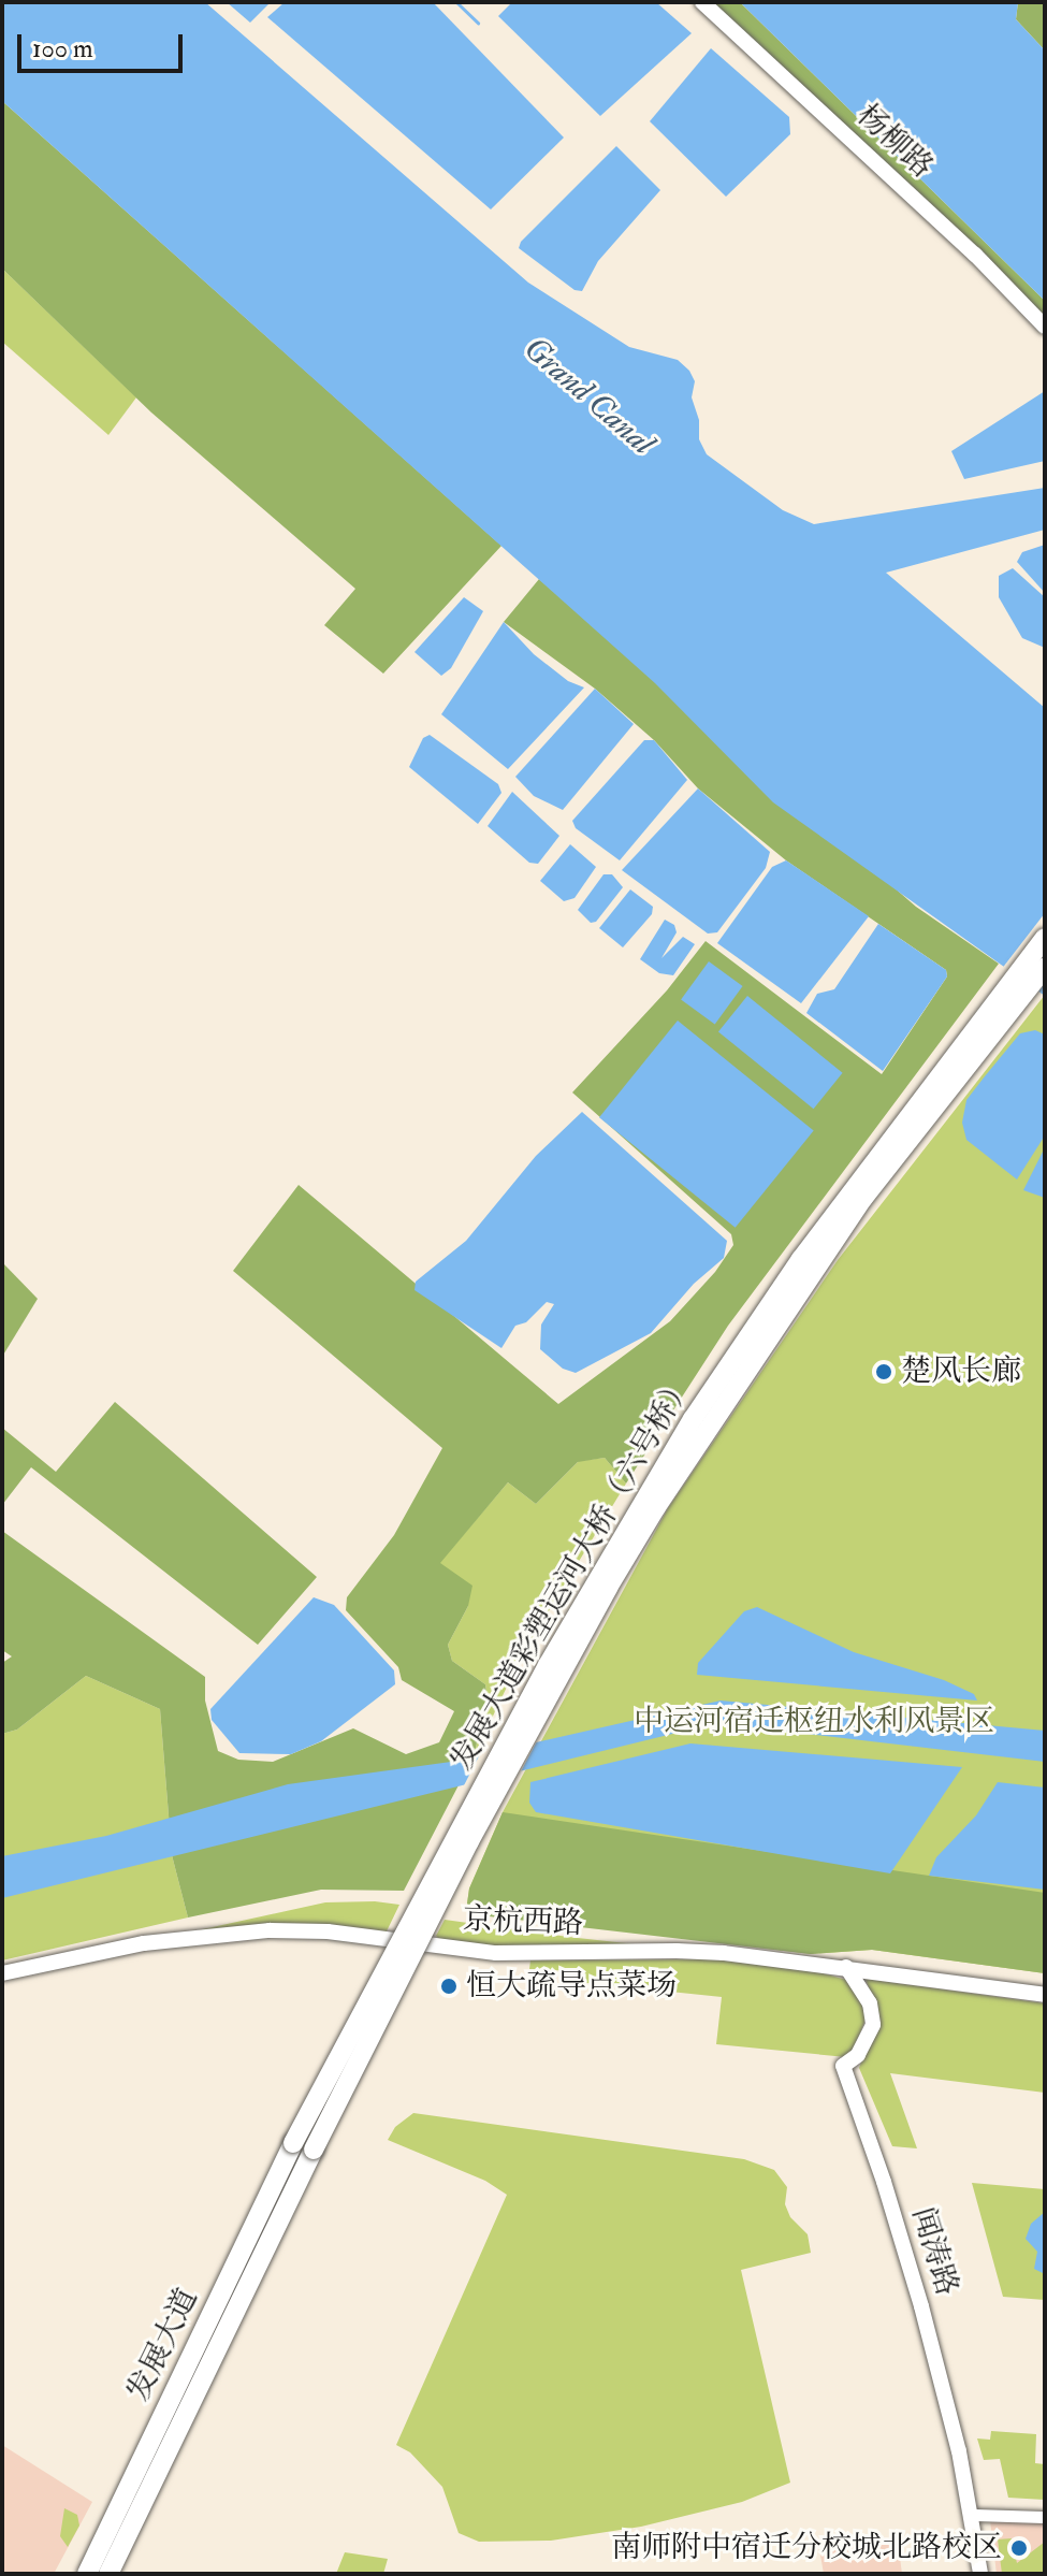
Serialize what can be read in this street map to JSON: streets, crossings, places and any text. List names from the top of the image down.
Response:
{
  "streets": {
    "main road": ["发展大道彩塑运河大桥（六号桥）", "发展大道"],
    "street": ["杨柳路", "京杭西路", "闻涛路"]
  },
  "crossings": [
    ["发展大道彩塑运河大桥（六号桥）", "发展大道"],
    ["京杭西路", "闻涛路"]
  ],
  "water": ["Grand Canal"],
  "parks": ["中运河宿迁枢纽水利风景区"],
  "places": ["楚风长廊", "恒大疏导点菜场", "南师附中宿迁分校城北路校区"],
  "scale_bar": "100 m"
}
